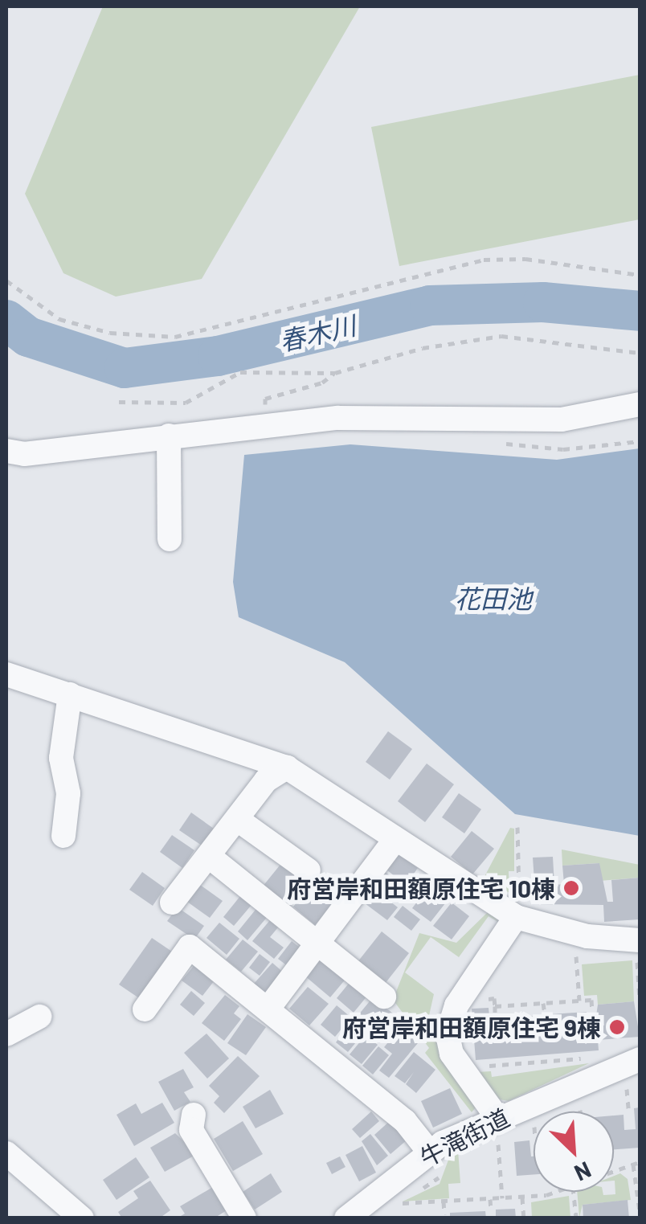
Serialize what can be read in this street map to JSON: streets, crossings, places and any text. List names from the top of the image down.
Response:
{
  "streets": {
    "street": ["牛滝街道"]
  },
  "water": ["春木川", "花田池"],
  "places": ["府営岸和田額原住宅 10棟", "府営岸和田額原住宅 9棟"],
  "north": "bottom right"
}
